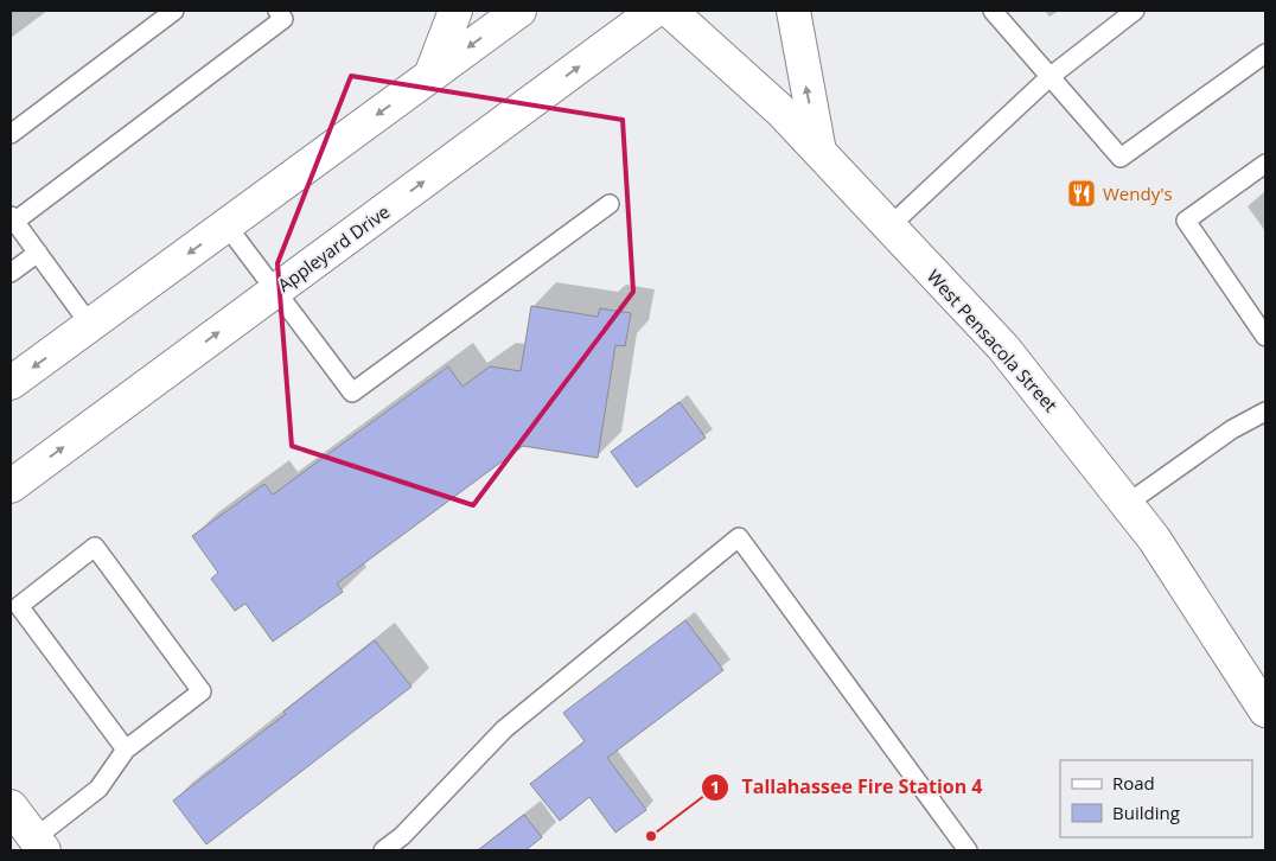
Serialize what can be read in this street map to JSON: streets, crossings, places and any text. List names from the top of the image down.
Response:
{
  "streets": {
    "street": ["Appleyard Drive", "West Pensacola Street"]
  },
  "places": {
    "restaurant": ["Wendy's"],
    "other": ["Tallahassee Fire Station 4"]
  },
  "legend": ["Road", "Building"]
}
